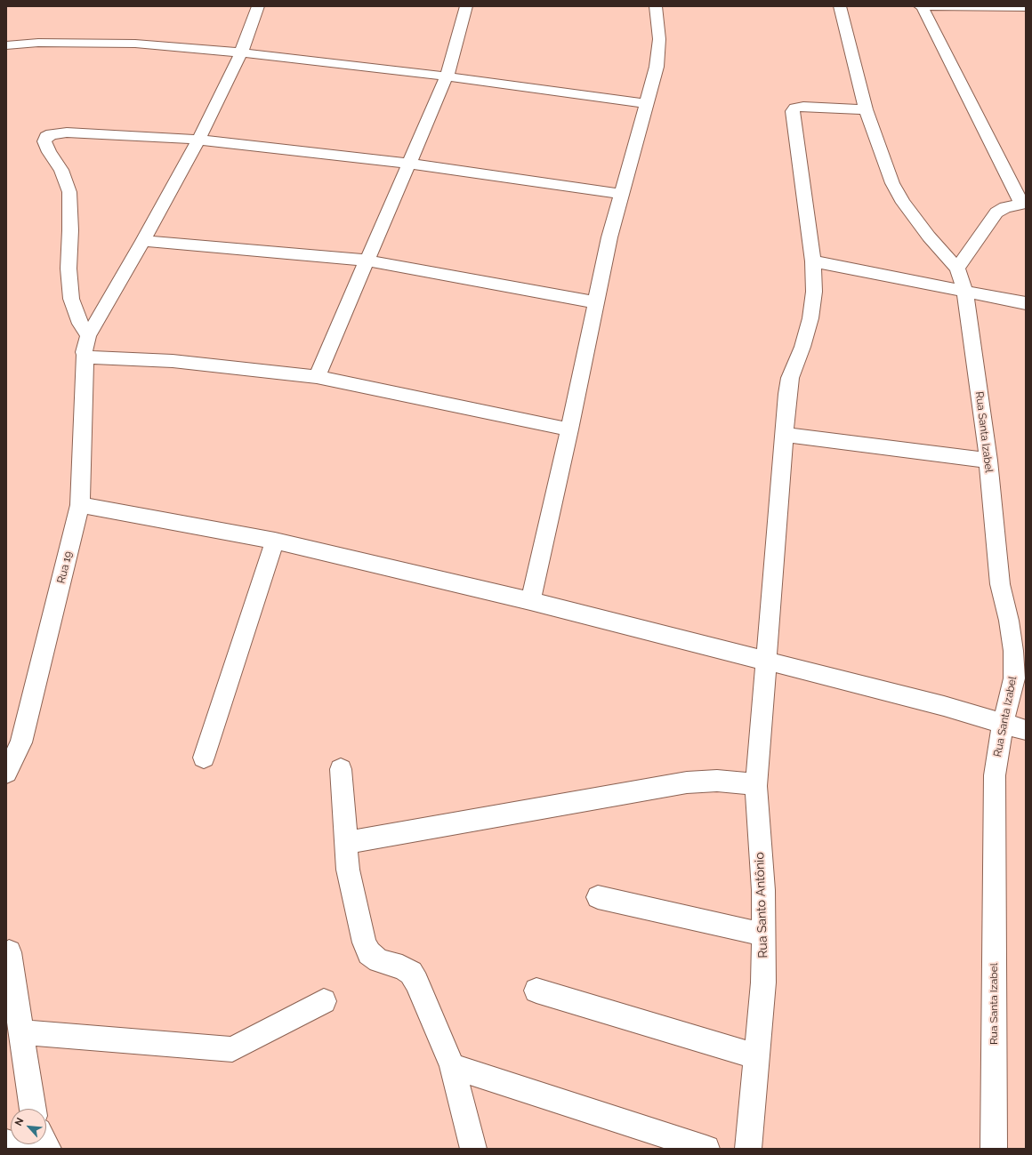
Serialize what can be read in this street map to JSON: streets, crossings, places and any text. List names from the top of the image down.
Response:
{
  "streets": {
    "street": ["Rua Santa Izabel", "Rua 19", "Rua Santo Antônio"]
  },
  "north": "top left"
}
